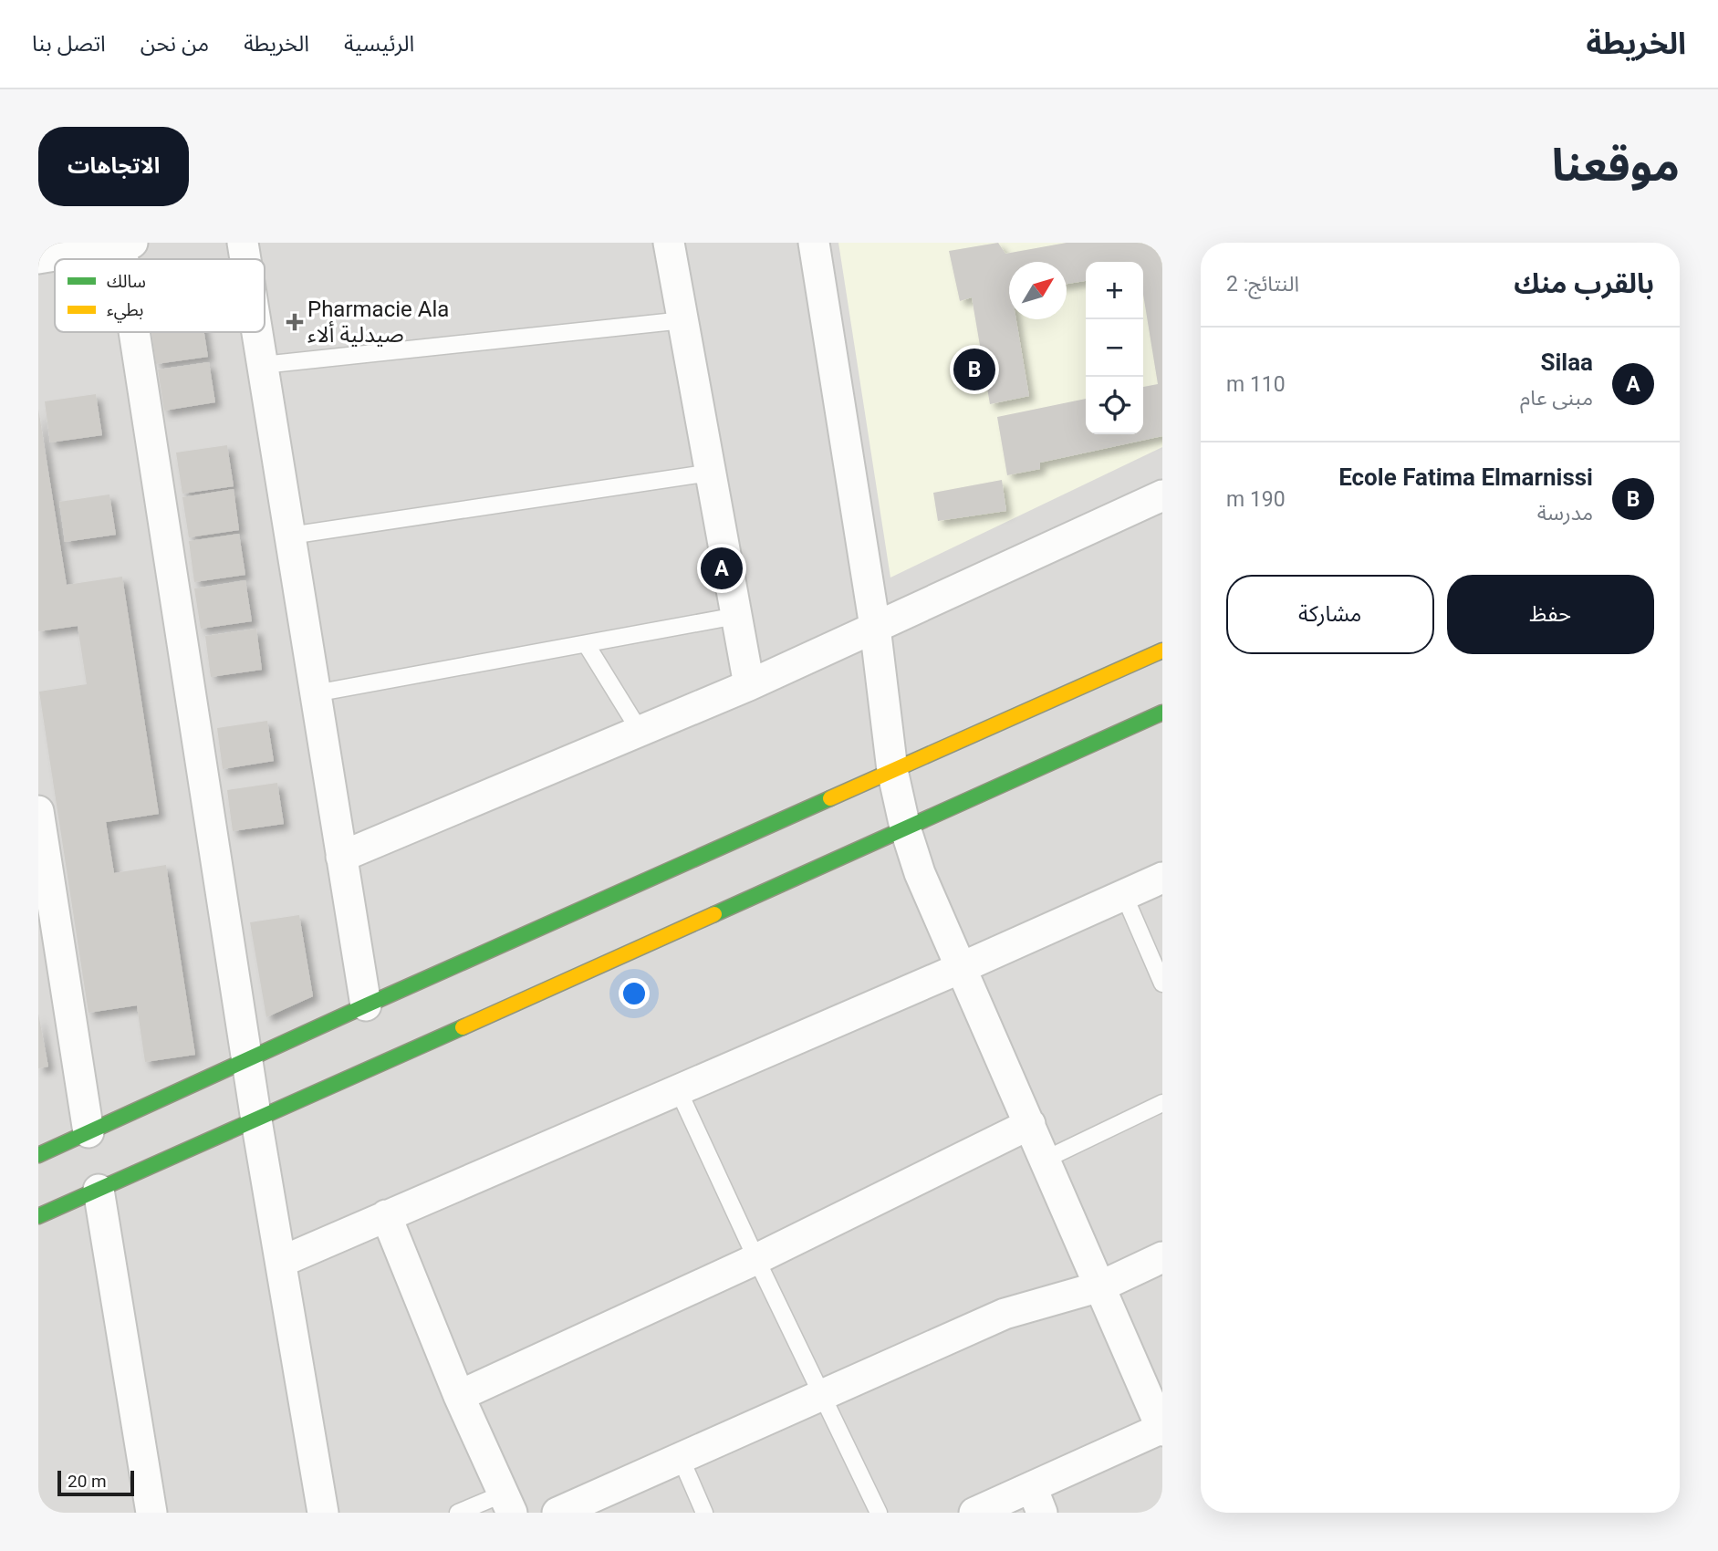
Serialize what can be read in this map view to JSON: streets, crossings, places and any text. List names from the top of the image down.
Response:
{
  "places": {
    "health": ["Pharmacie Ala صيدلية ألاء"]
  },
  "legend": ["سالك", "بطيء"],
  "scale_bar": "20 m",
  "north": "top right",
  "page": {
    "header": "الخريطة",
    "nav": [
      "الرئيسية",
      "الخريطة",
      "من نحن",
      "اتصل بنا"
    ],
    "title": "موقعنا",
    "buttons": [
      "الاتجاهات",
      ["حفظ", "مشاركة"]
    ],
    "heading": ["بالقرب منك", "النتائج: 2"],
    "map_buttons": ["+", "−"],
    "list": [
      {
        "mark": "A",
        "name": "Silaa",
        "note": "مبنى عام",
        "value": "110 m"
      },
      {
        "mark": "B",
        "name": "Ecole Fatima Elmarnissi",
        "note": "مدرسة",
        "value": "190 m"
      }
    ],
    "pins": ["B", "A"],
    "scale": "20 m"
  }
}
